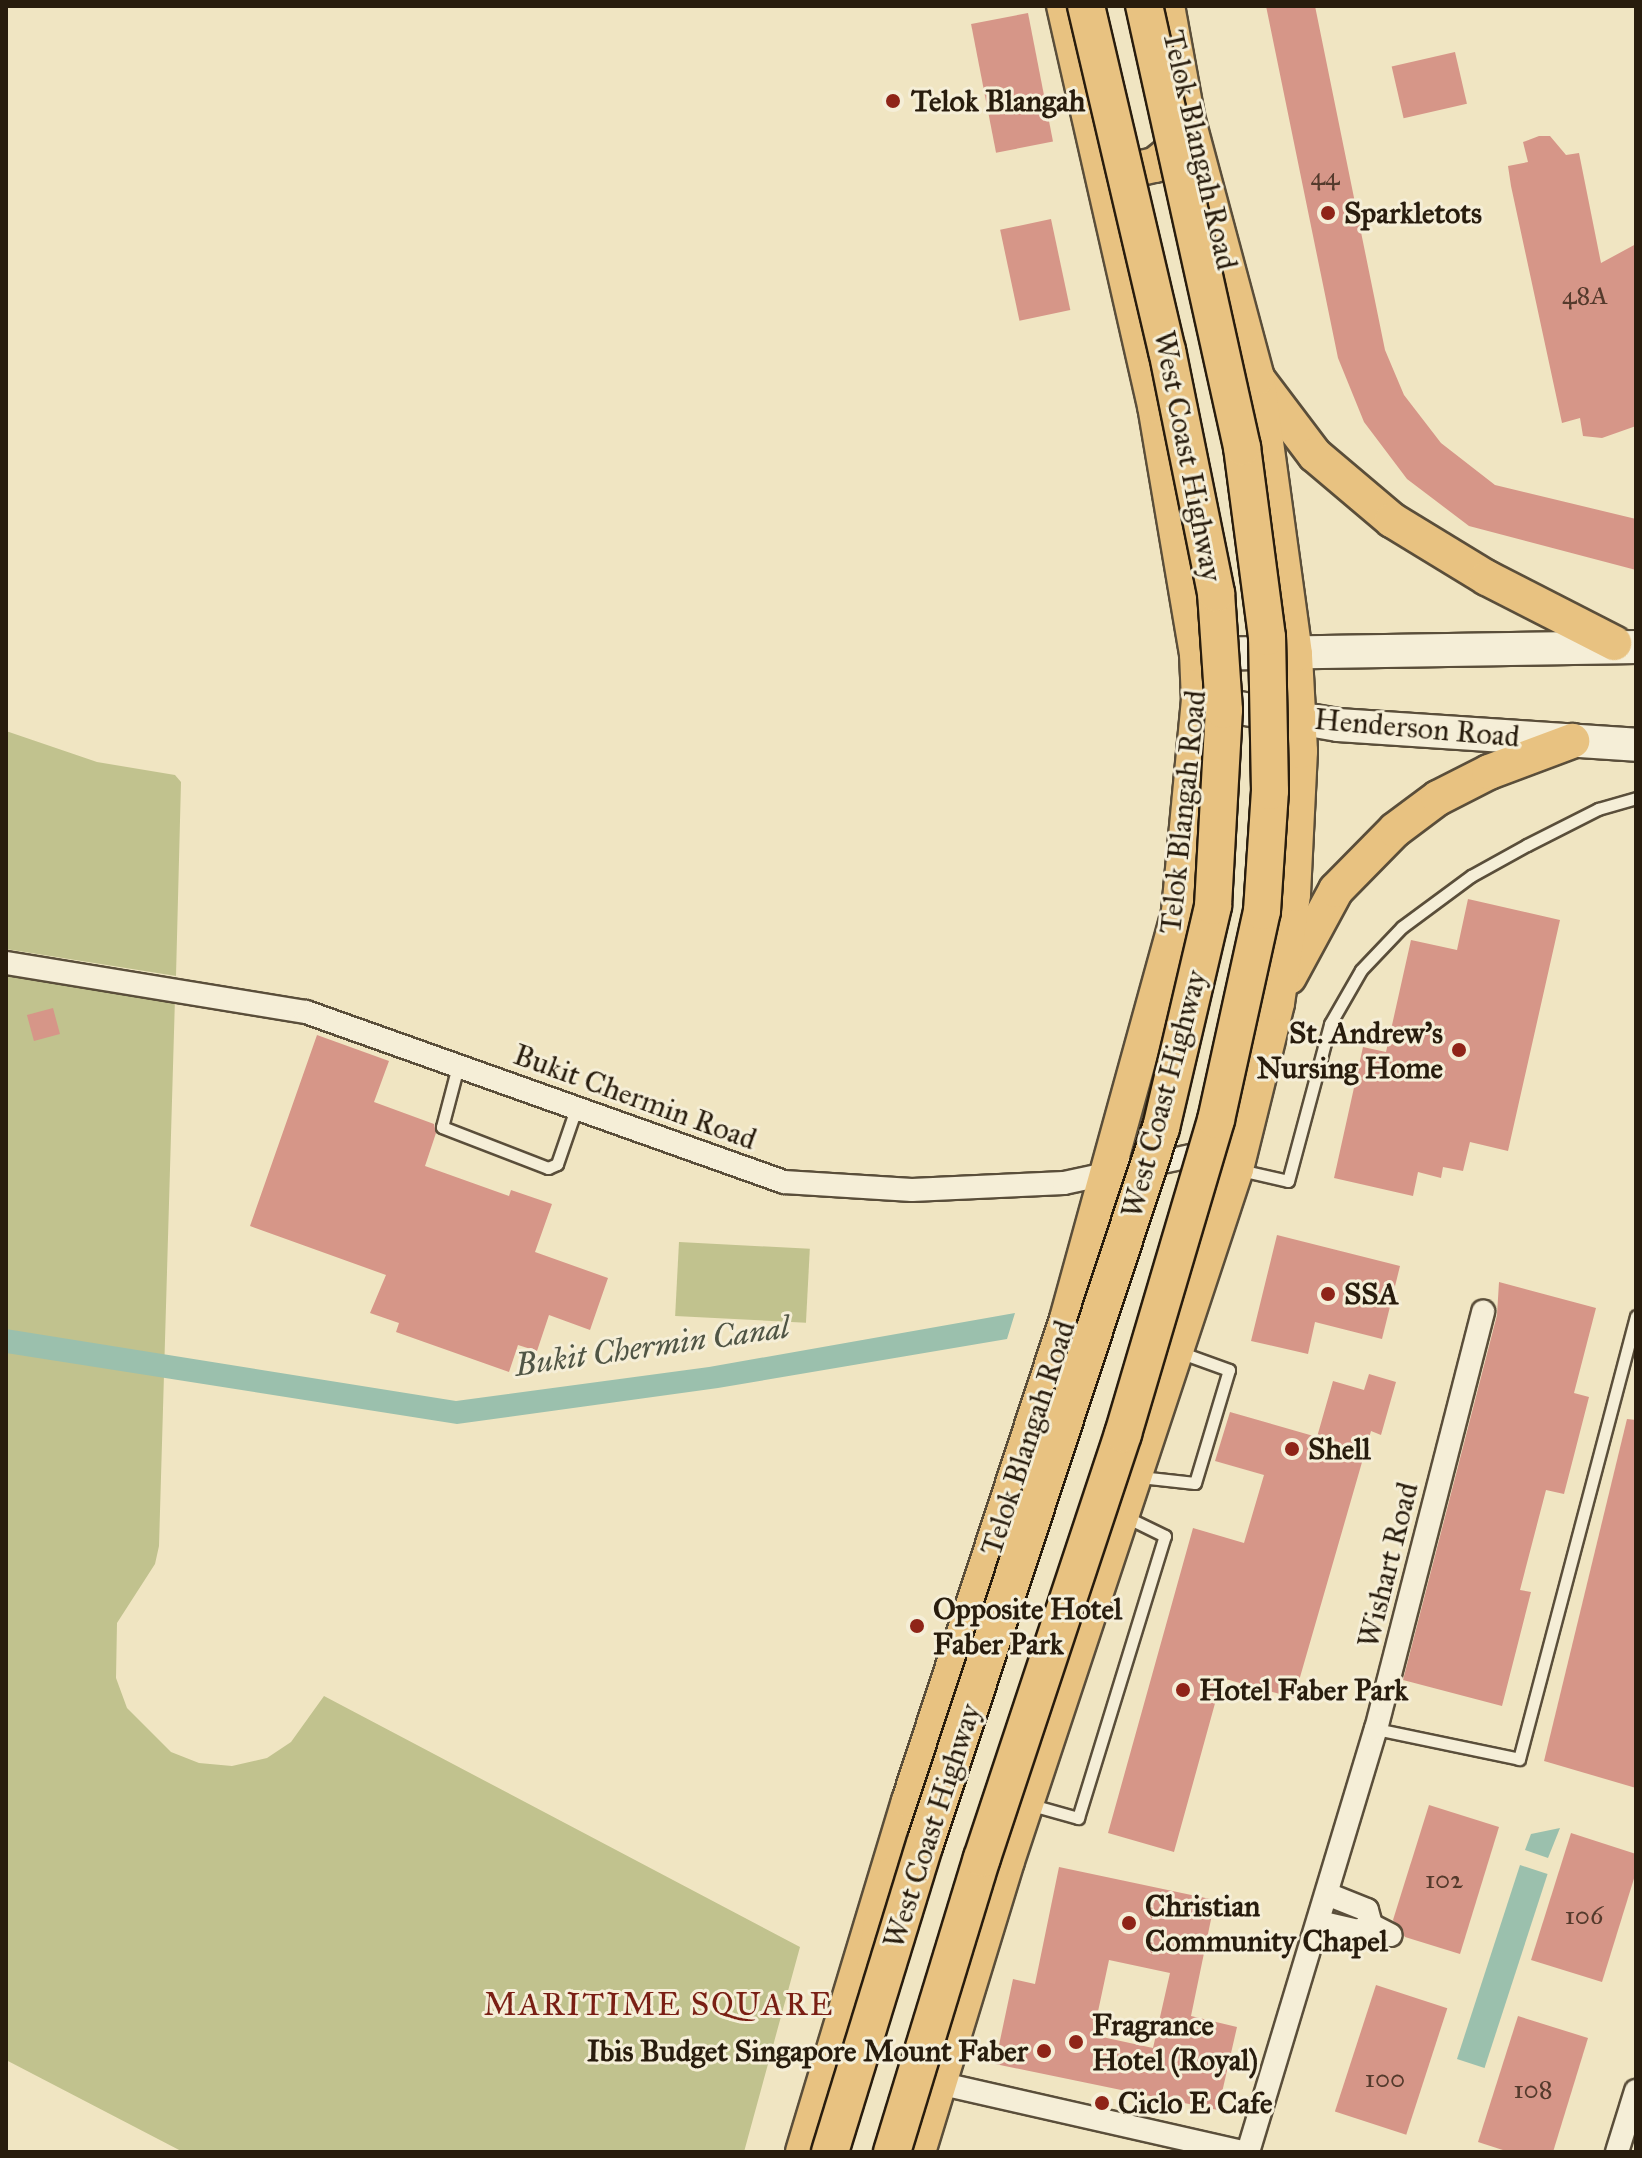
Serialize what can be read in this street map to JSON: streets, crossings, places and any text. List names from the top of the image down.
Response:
{
  "streets": {
    "highway": ["West Coast Highway"],
    "main road": ["Telok Blangah Road", "Henderson Road"],
    "street": ["Bukit Chermin Road", "Wishart Road"]
  },
  "crossings": [
    ["Telok Blangah Road", "Henderson Road"],
    ["Telok Blangah Road", "Bukit Chermin Road"]
  ],
  "districts": ["MARITIME SQUARE"],
  "water": ["Bukit Chermin Canal"],
  "places": [
    "Telok Blangah",
    "Sparkletots",
    "St. Andrew's Nursing Home",
    "SSA",
    "Shell",
    "Opposite Hotel Faber Park",
    "Hotel Faber Park",
    "Christian Community Chapel",
    "Fragrance Hotel (Royal)",
    "Ibis Budget Singapore Mount Faber",
    "Ciclo E Cafe"
  ],
  "house_numbers": [
    "44",
    "48A",
    "102",
    "106",
    "100",
    "108"
  ]
}
